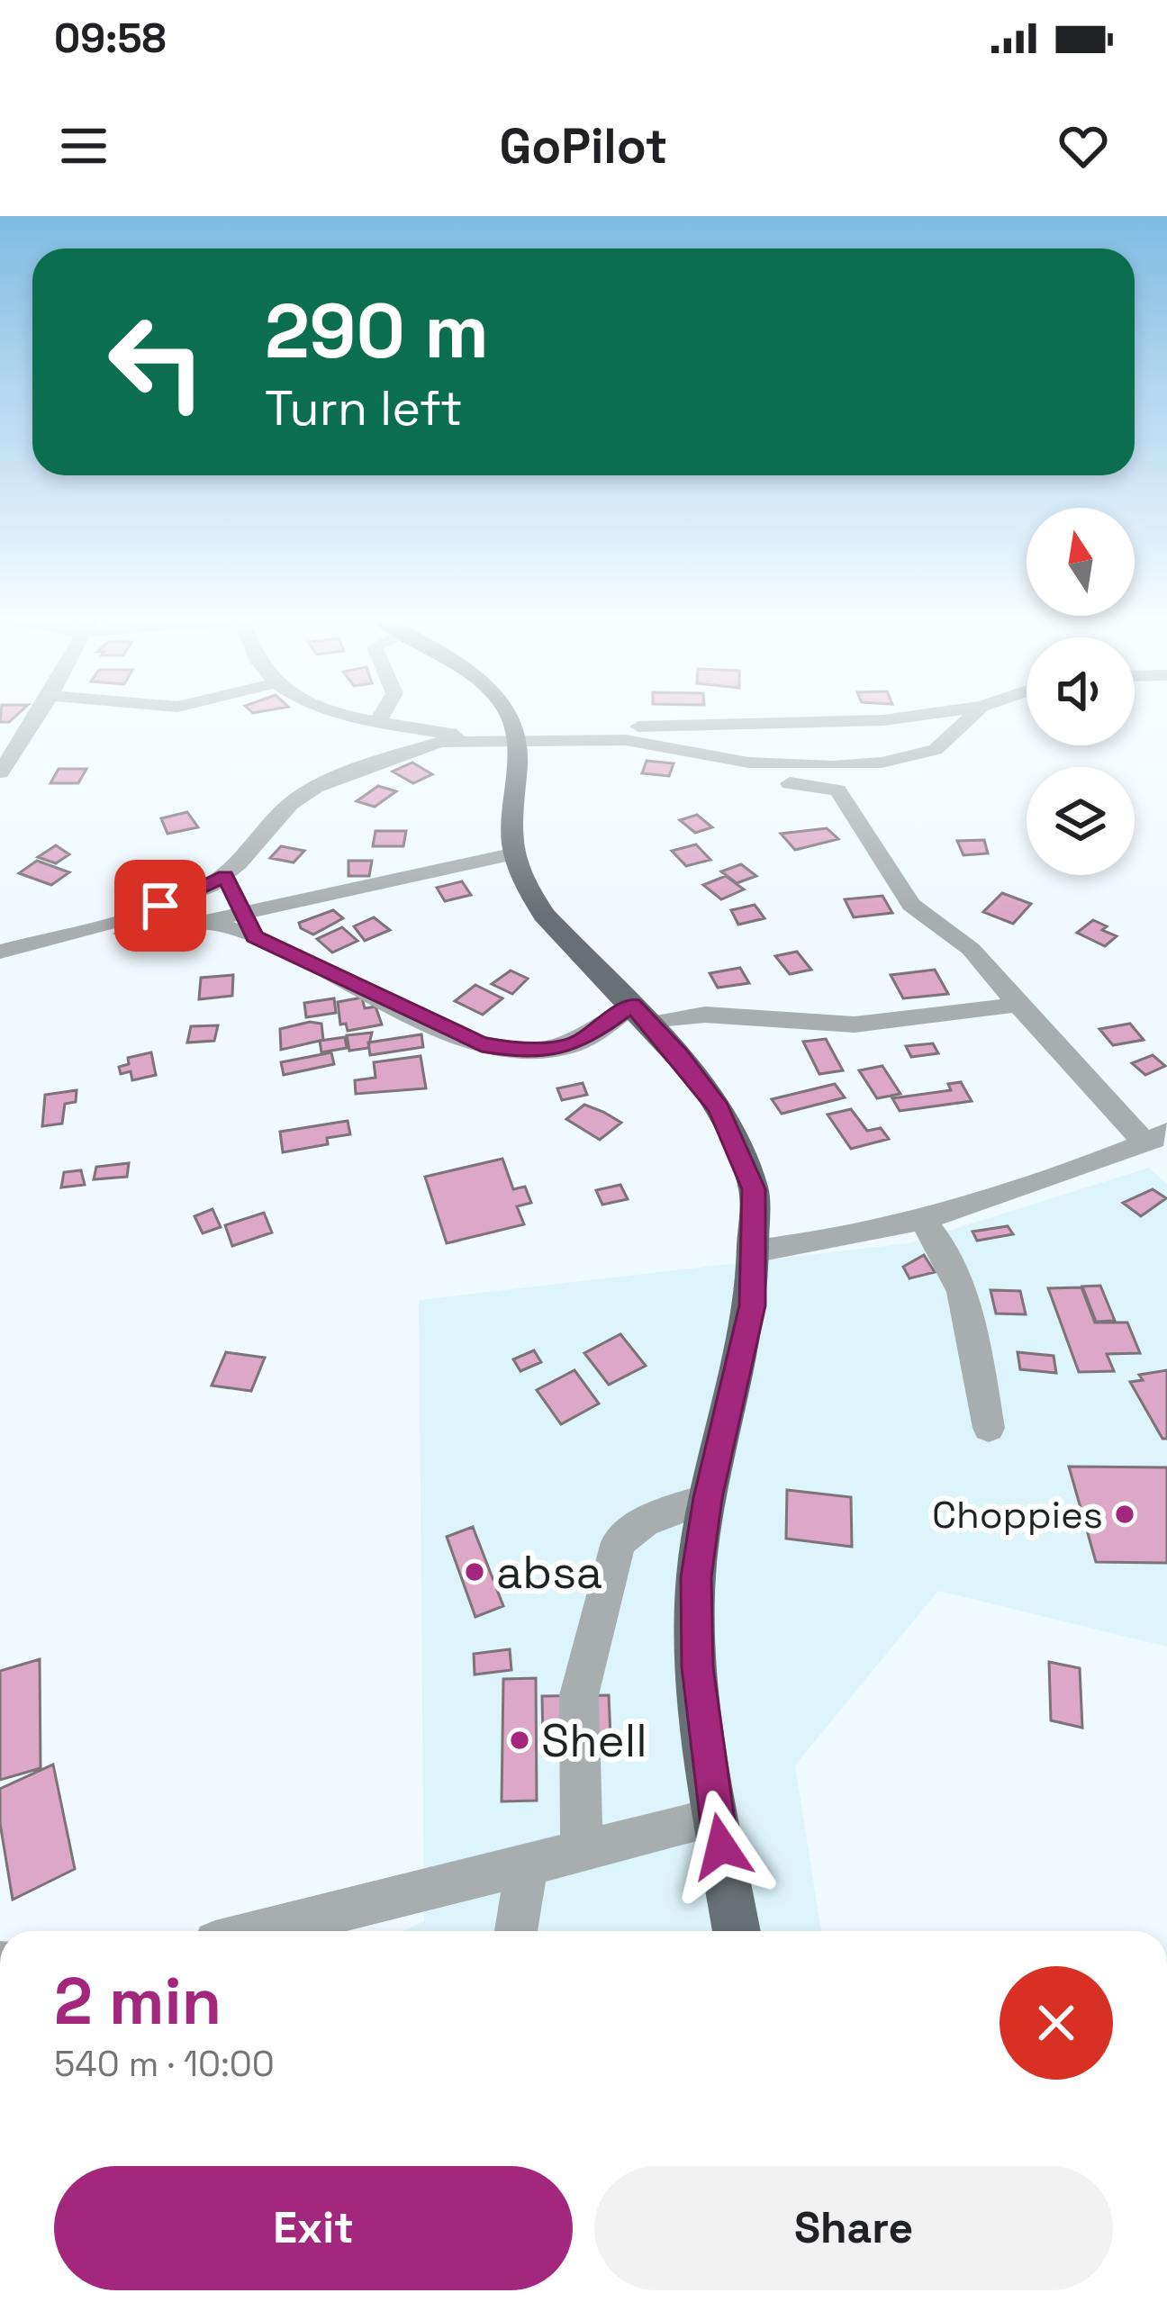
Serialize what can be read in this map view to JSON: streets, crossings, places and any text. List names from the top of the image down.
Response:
{
  "places": ["Choppies", "absa", "Shell"],
  "north": "top",
  "page": {
    "status": "09:58",
    "header": "GoPilot",
    "turn": ["290 m", "Turn left"],
    "heading": ["2 min", "540 m · 10:00"],
    "buttons": ["Exit", "Share"]
  }
}
